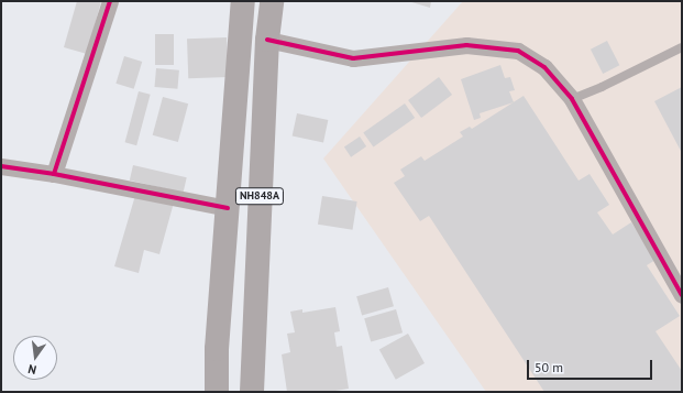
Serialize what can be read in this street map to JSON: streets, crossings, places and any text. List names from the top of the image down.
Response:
{
  "streets": {
    "highway": ["NH848A"]
  },
  "scale_bar": "50 m",
  "north": "bottom"
}
